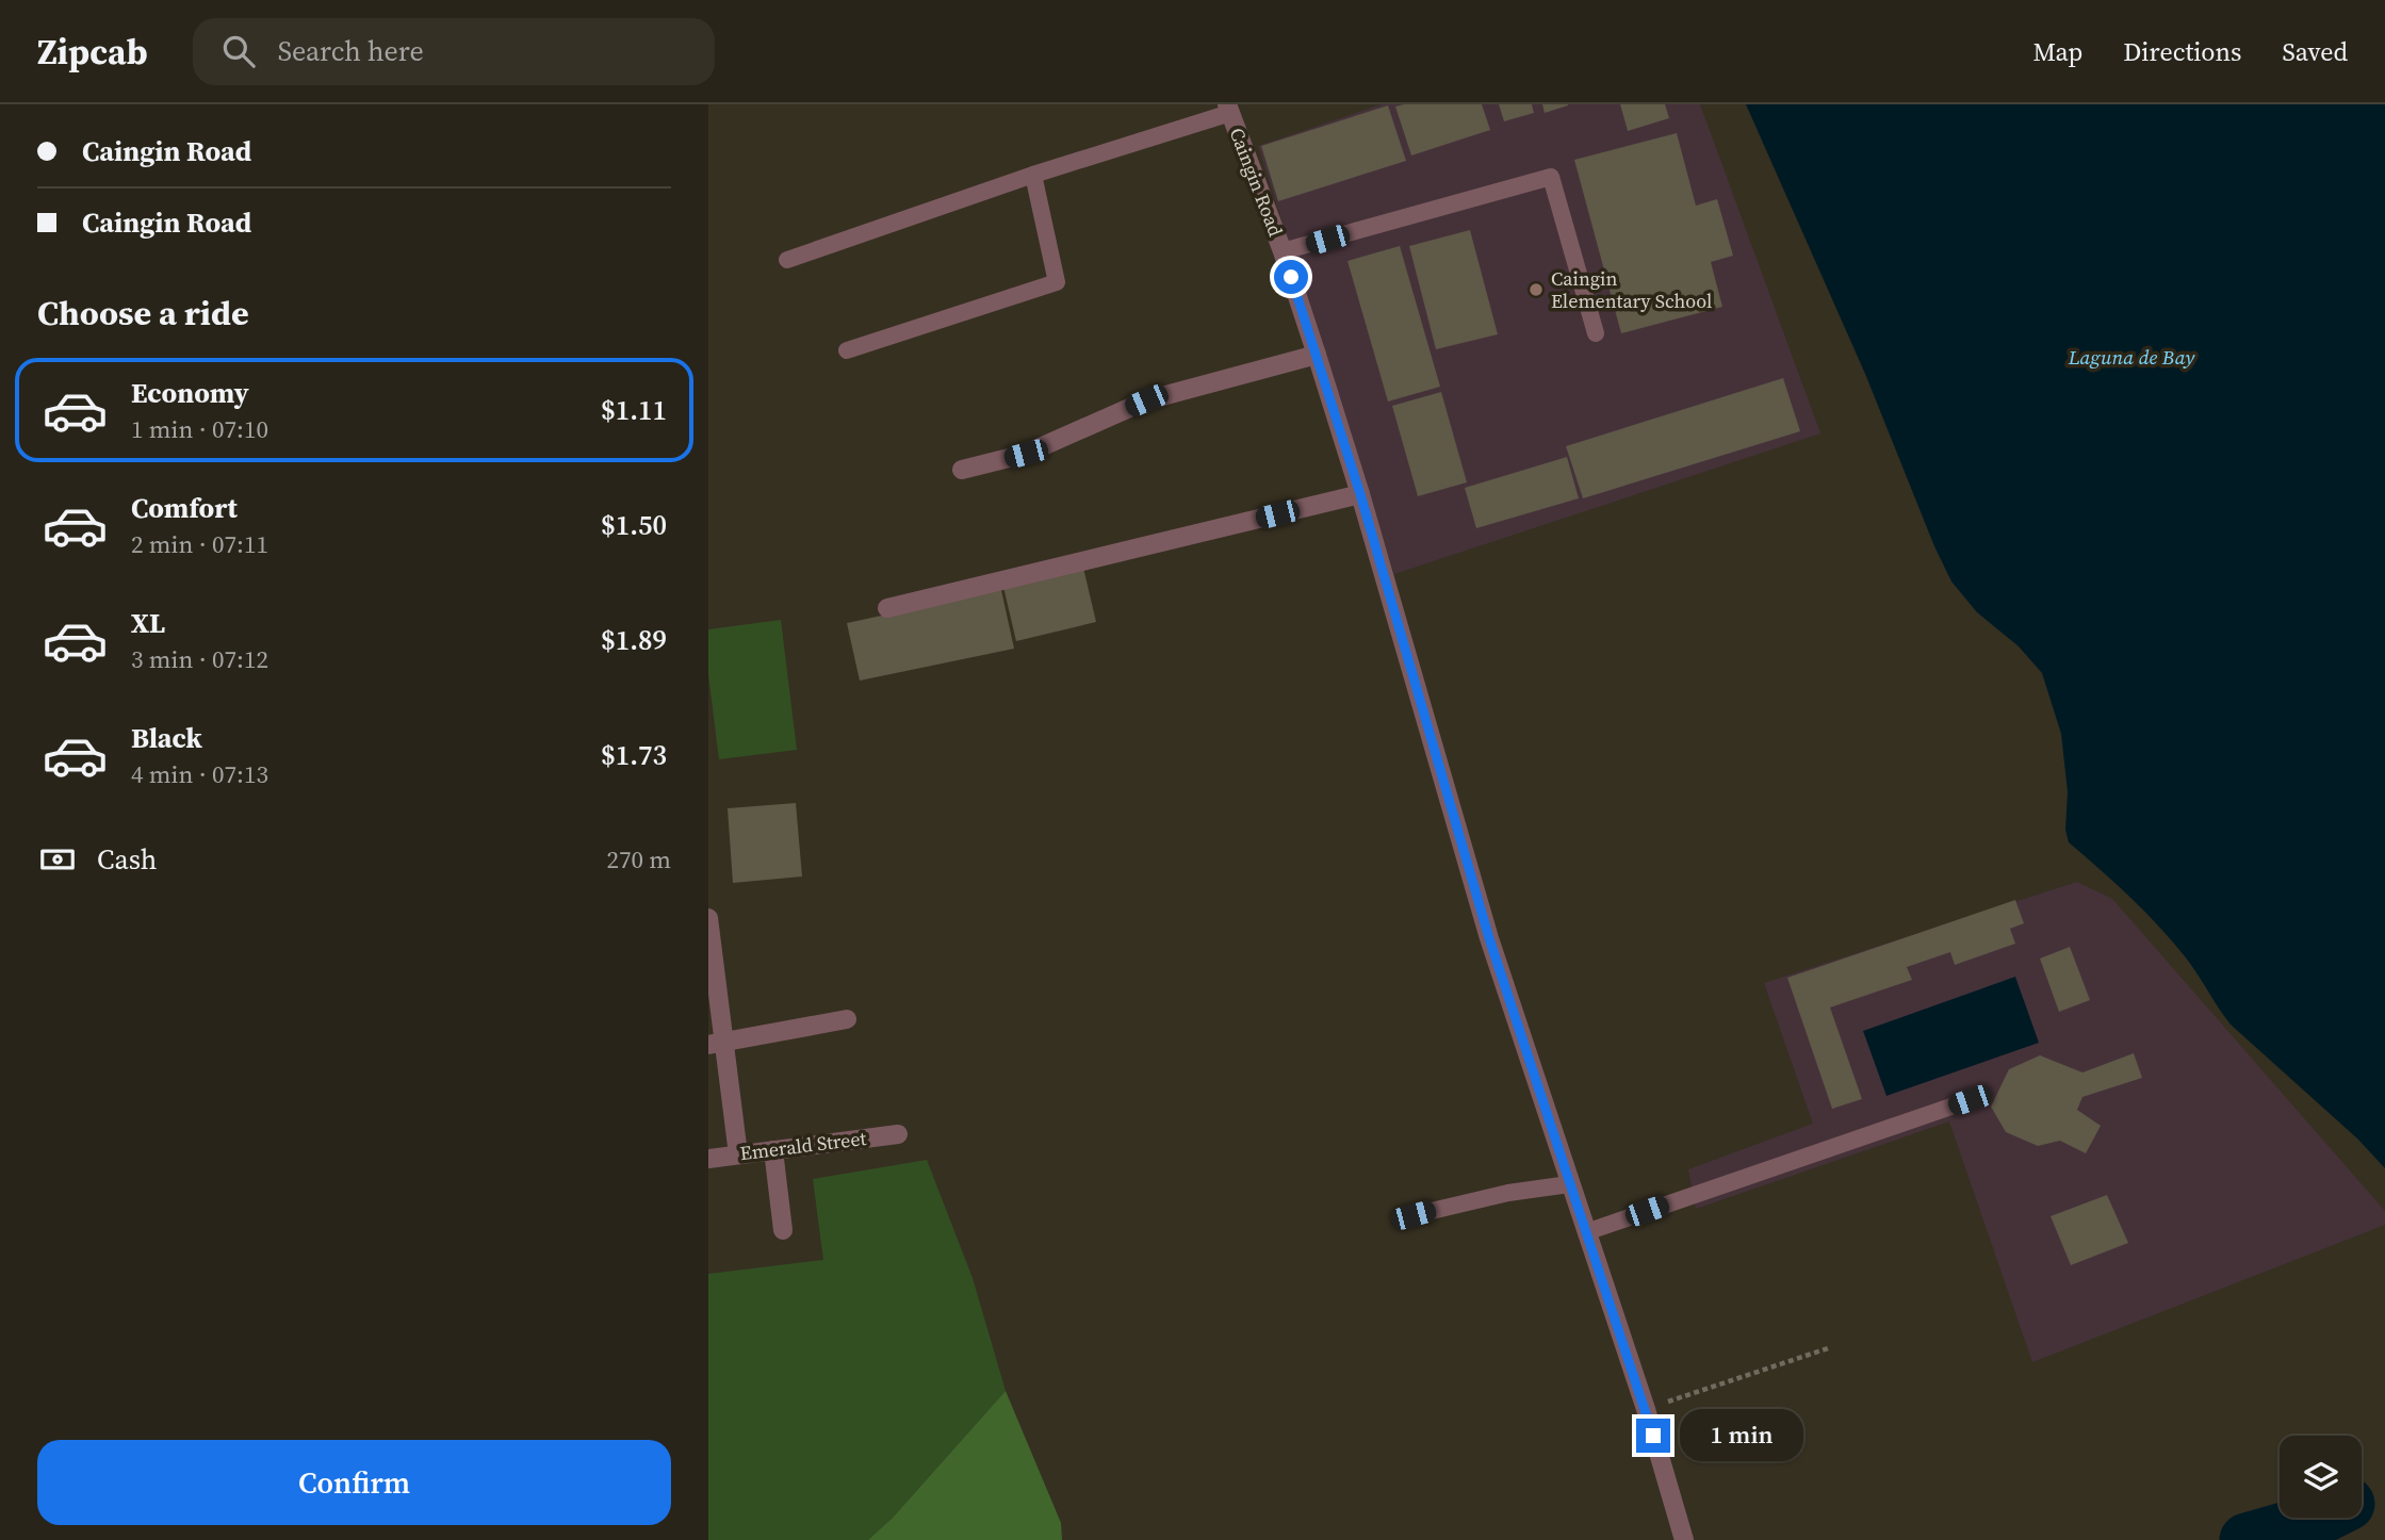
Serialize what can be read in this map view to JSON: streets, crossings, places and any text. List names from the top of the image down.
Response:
{
  "streets": {
    "street": ["Caingin Road", "Emerald Street"]
  },
  "water": ["Laguna de Bay"],
  "places": ["Caingin Elementary School"],
  "page": {
    "header": "Zipcab",
    "search": "Search here",
    "nav": ["Map", "Directions", "Saved"],
    "banner": ["Caingin Road", "Caingin Road"],
    "heading": "Choose a ride",
    "list": [
      {
        "name": "Economy",
        "note": "1 min · 07:10",
        "value": "$1.11"
      },
      {
        "name": "Comfort",
        "note": "2 min · 07:11",
        "value": "$1.50"
      },
      {
        "name": "XL",
        "note": "3 min · 07:12",
        "value": "$1.89"
      },
      {
        "name": "Black",
        "note": "4 min · 07:13",
        "value": "$1.73"
      }
    ],
    "pay": ["Cash", "270 m"],
    "bubble": "1 min",
    "buttons": "Confirm"
  }
}
